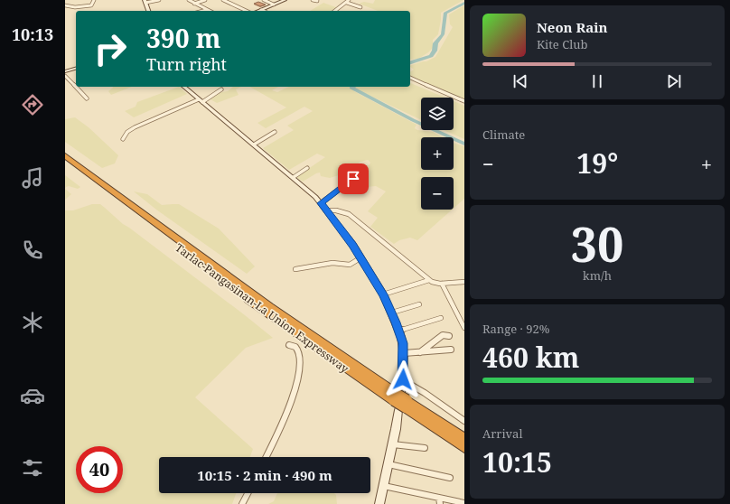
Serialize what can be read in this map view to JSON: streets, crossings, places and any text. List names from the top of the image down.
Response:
{
  "streets": {
    "highway": ["Tarlac-Pangasinan-La Union Expressway"]
  },
  "page": {
    "tabs": "10:13",
    "turn": ["390 m", "Turn right"],
    "song": ["Neon Rain", "Kite Club"],
    "map_buttons": ["+", "−"],
    "tile": [
      "Climate",
      ["30", "km/h"],
      ["Range · 92%", "460 km"],
      ["Arrival", "10:15"]
    ],
    "heat": ["−", "19°", "+"],
    "limit": "40",
    "trip": "10:15 · 2 min · 490 m"
  }
}
